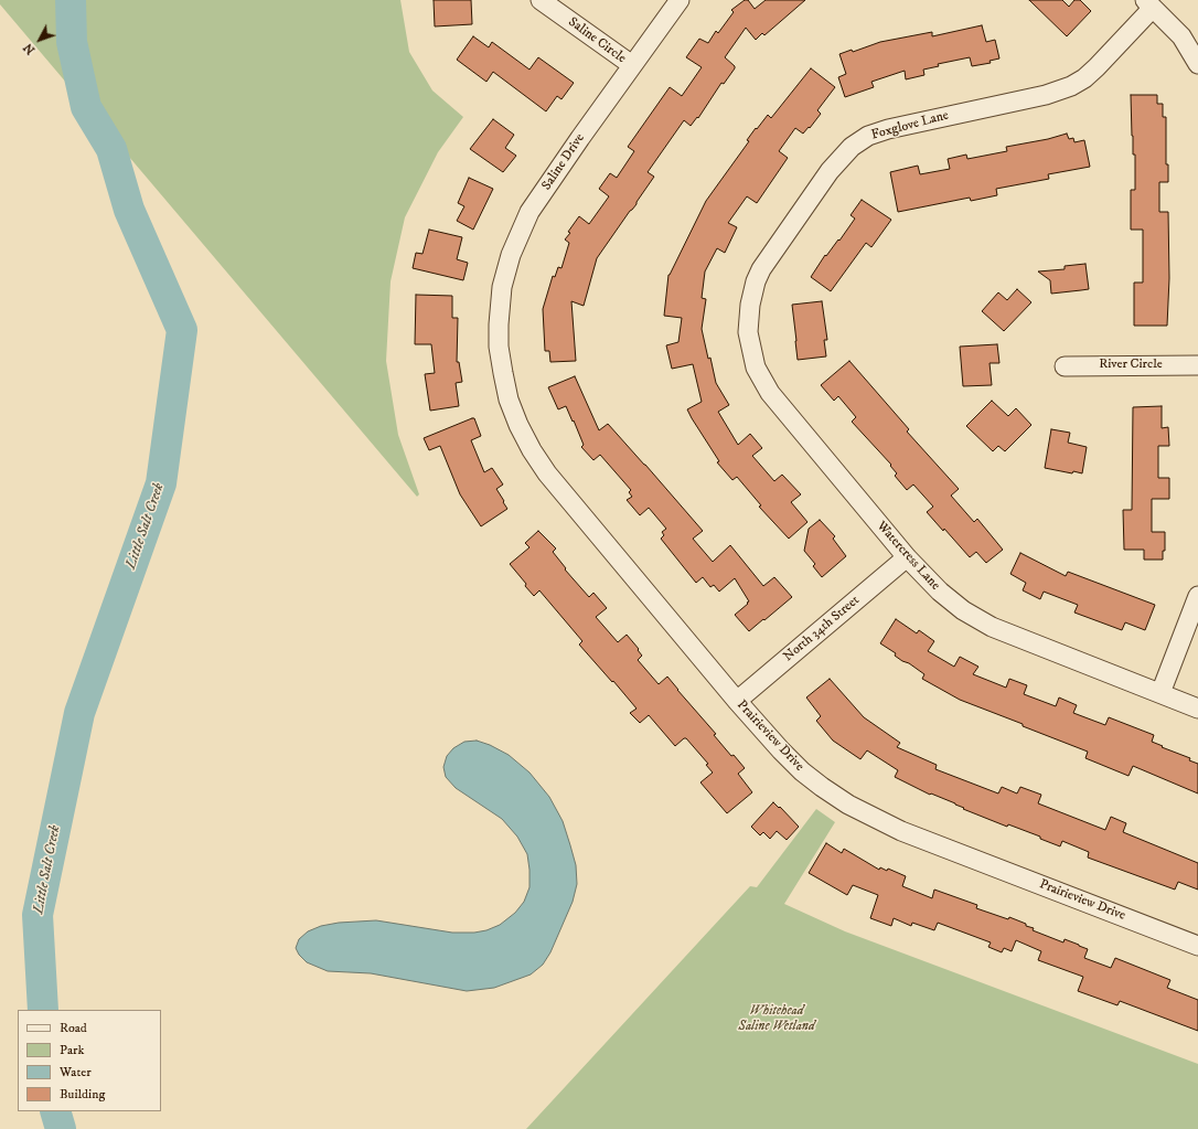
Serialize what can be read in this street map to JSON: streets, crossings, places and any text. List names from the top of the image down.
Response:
{
  "streets": {
    "street": [
      "Saline Circle",
      "Foxglove Lane",
      "Saline Drive",
      "River Circle",
      "Watercress Lane",
      "North 34th Street",
      "Prairieview Drive"
    ]
  },
  "crossings": [
    ["Saline Circle", "Saline Drive"],
    ["Foxglove Lane", "Watercress Lane"],
    ["Saline Drive", "Prairieview Drive"],
    ["Watercress Lane", "North 34th Street"],
    ["North 34th Street", "Prairieview Drive"]
  ],
  "water": ["Little Salt Creek"],
  "parks": ["Whitehead Saline Wetland"],
  "legend": [
    "Road",
    "Park",
    "Water",
    "Building"
  ],
  "north": "bottom left"
}
